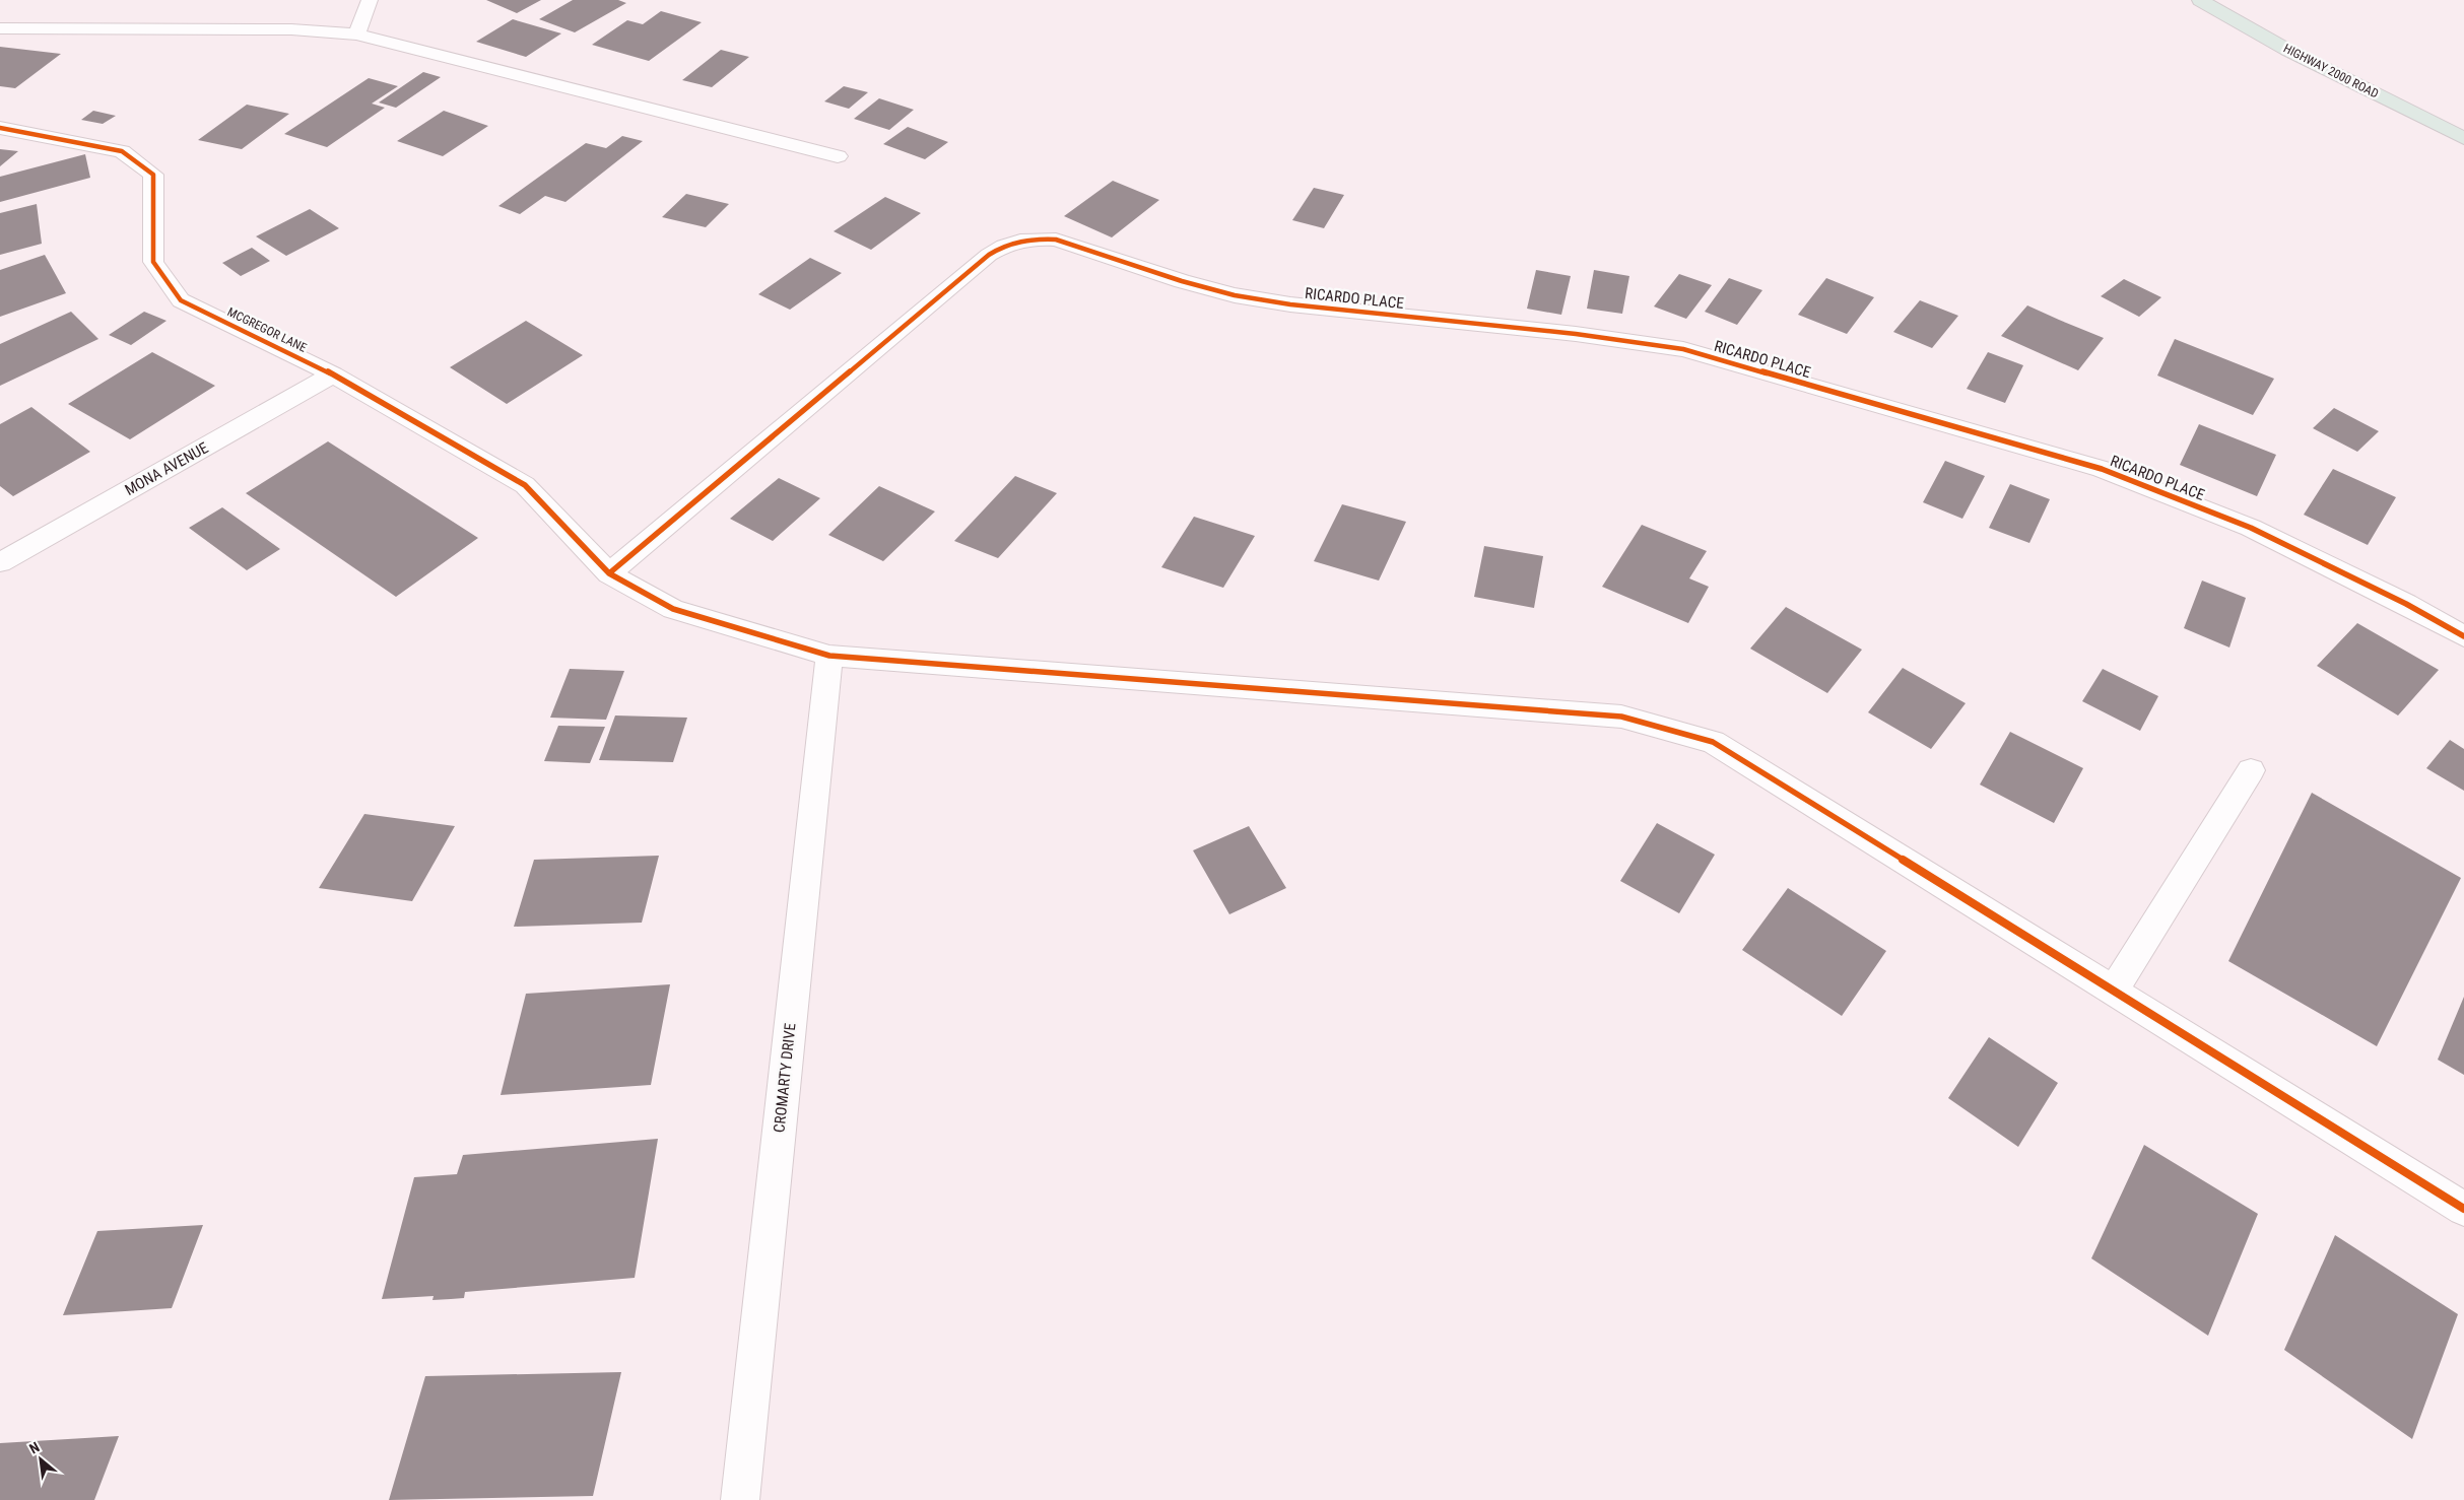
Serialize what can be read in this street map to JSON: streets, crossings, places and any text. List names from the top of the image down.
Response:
{
  "streets": {
    "main road": ["HIGHWAY 2000 ROAD"],
    "street": [
      "RICARDO PLACE",
      "MCGREGOR LANE",
      "MONA AVENUE",
      "CROMARTY DRIVE"
    ]
  },
  "crossings": [
    ["RICARDO PLACE", "MCGREGOR LANE"],
    ["MCGREGOR LANE", "MONA AVENUE"],
    ["MCGREGOR LANE", "CROMARTY DRIVE"]
  ],
  "north": "top left"
}
